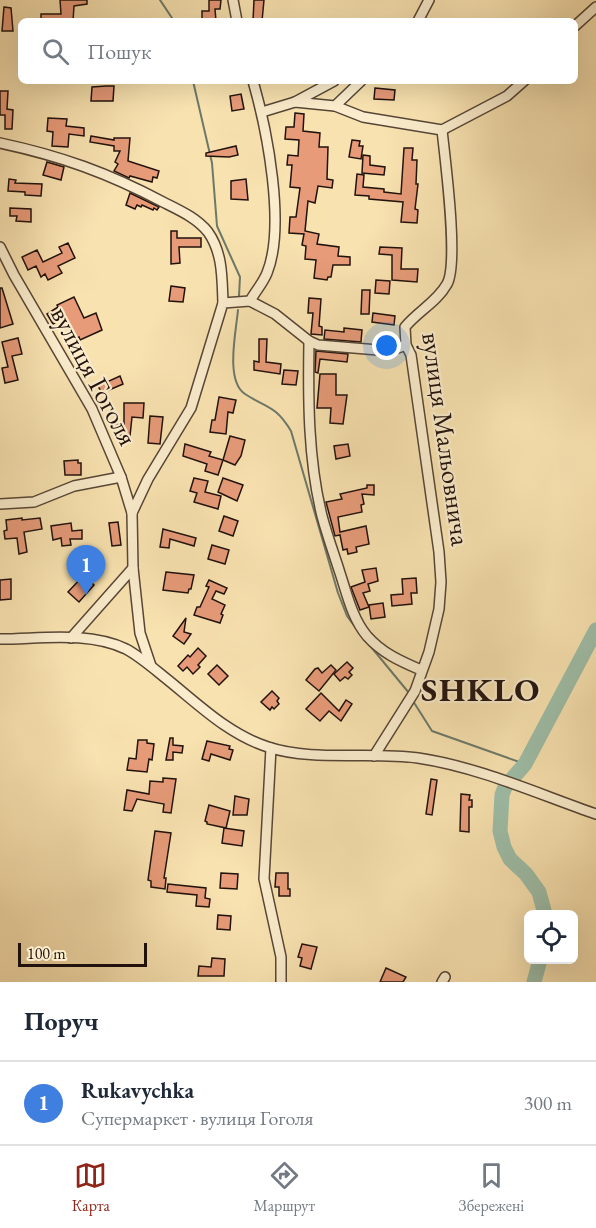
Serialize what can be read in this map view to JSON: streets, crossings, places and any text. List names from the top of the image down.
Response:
{
  "streets": {
    "street": ["вулиця Гоголя", "вулиця Мальовнича"]
  },
  "districts": ["SHKLO"],
  "scale_bar": "100 m",
  "page": {
    "search": "Пошук",
    "pins": "1",
    "scale": "100 m",
    "heading": "Поруч",
    "list": [
      {
        "mark": "1",
        "name": "Rukavychka",
        "note": "Супермаркет · вулиця Гоголя",
        "value": "300 m"
      }
    ],
    "nav": ["Карта", "Маршрут", "Збережені"]
  }
}
